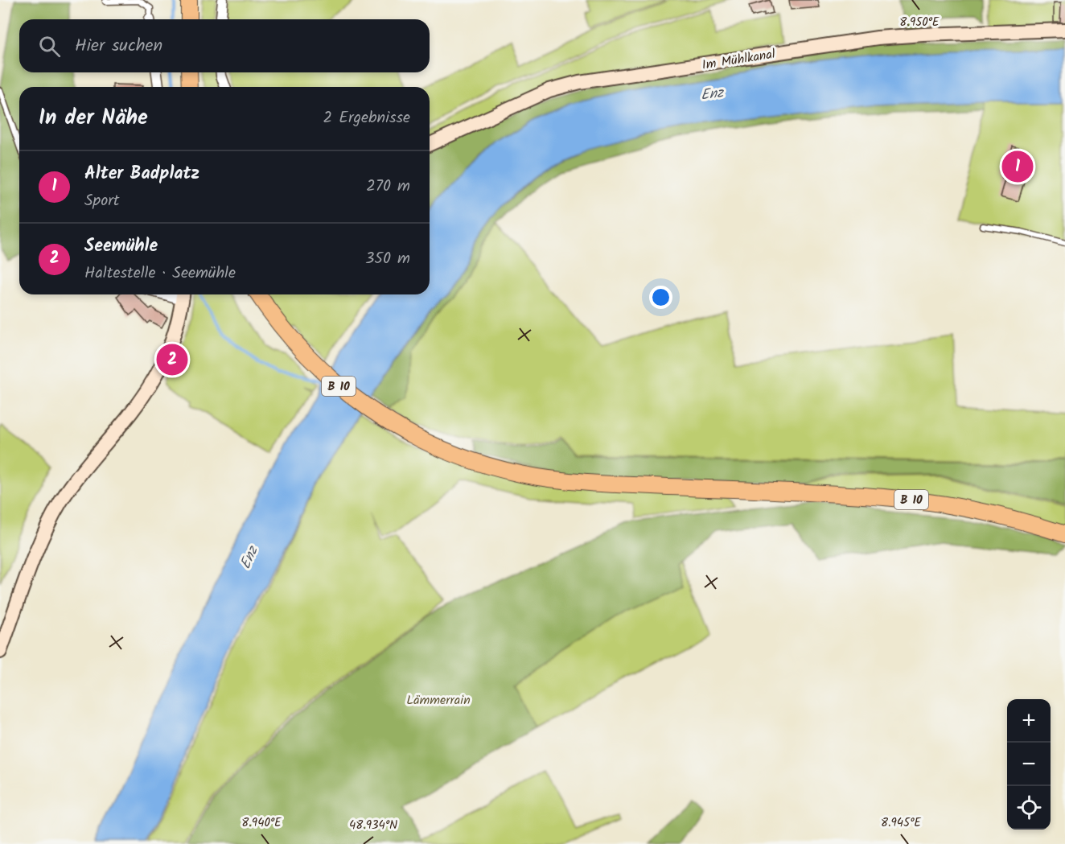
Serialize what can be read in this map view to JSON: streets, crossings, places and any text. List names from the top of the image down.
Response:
{
  "streets": {
    "main road": ["B 10"],
    "street": ["Im Mühlkanal"]
  },
  "water": ["Enz"],
  "parks": ["Lämmerrain"],
  "page": {
    "search": "Hier suchen",
    "heading": ["In der Nähe", "2 Ergebnisse"],
    "pins": ["1", "2"],
    "list": [
      {
        "mark": "1",
        "name": "Alter Badplatz",
        "note": "Sport",
        "value": "270 m"
      },
      {
        "mark": "2",
        "name": "Seemühle",
        "note": "Haltestelle · Seemühle",
        "value": "350 m"
      }
    ],
    "map_buttons": ["+", "−"]
  },
  "coordinates": [
    "8.950°E",
    "8.940°E",
    "8.945°E",
    "48.934°N"
  ]
}
